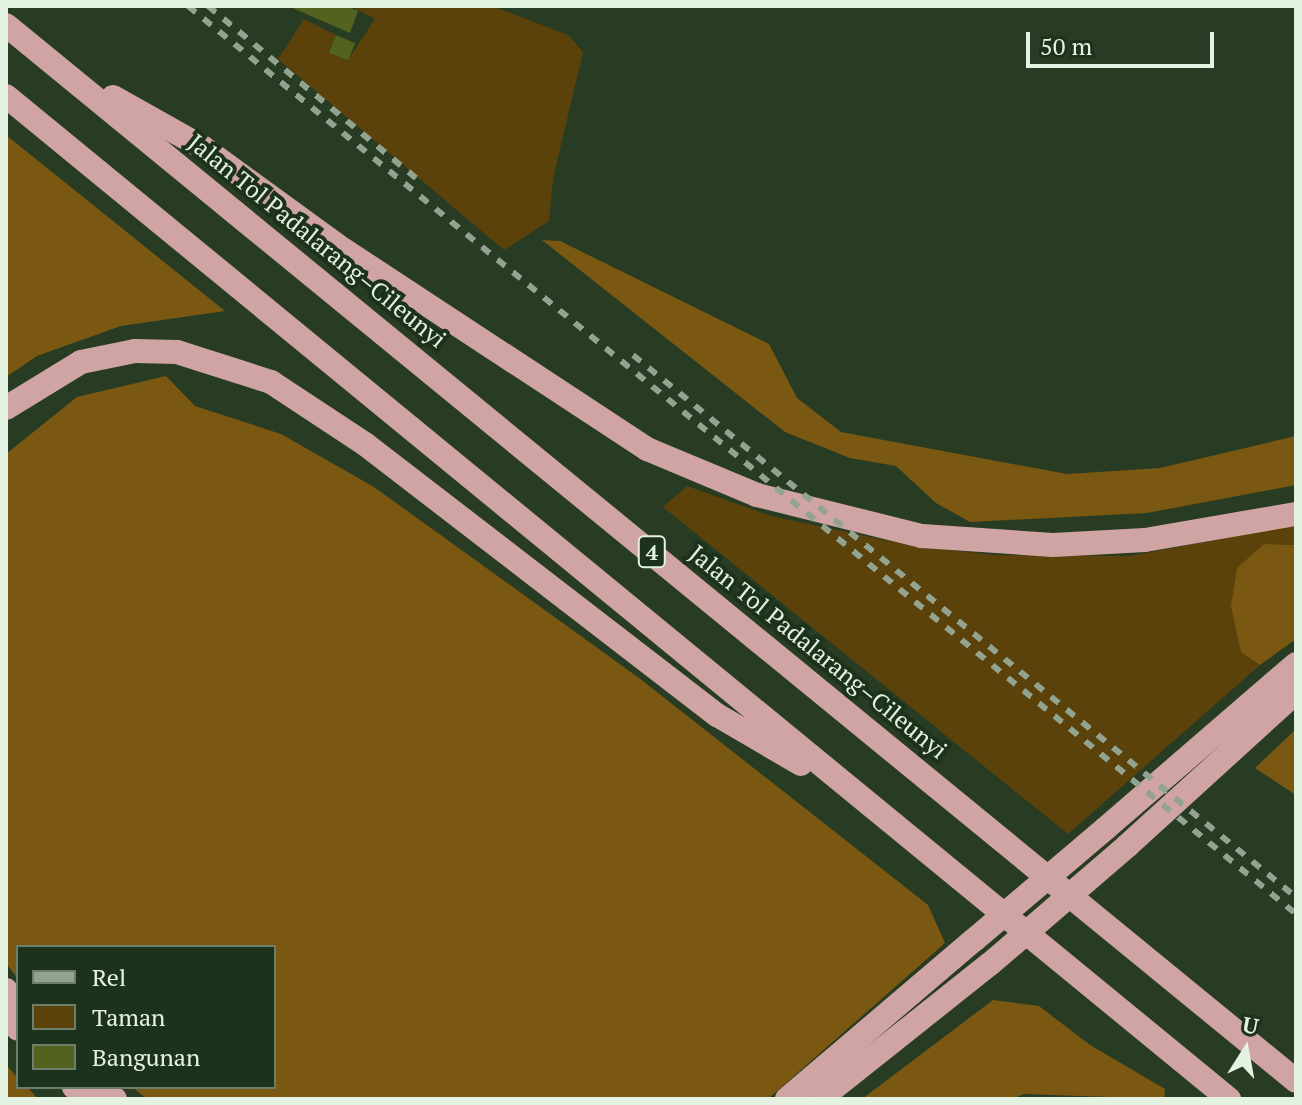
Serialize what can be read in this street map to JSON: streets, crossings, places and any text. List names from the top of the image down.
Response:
{
  "streets": {
    "highway": ["Jalan Tol Padalarang–Cileunyi", "4"]
  },
  "legend": ["Rel", "Taman", "Bangunan"],
  "scale_bar": "50 m",
  "north": "top"
}
